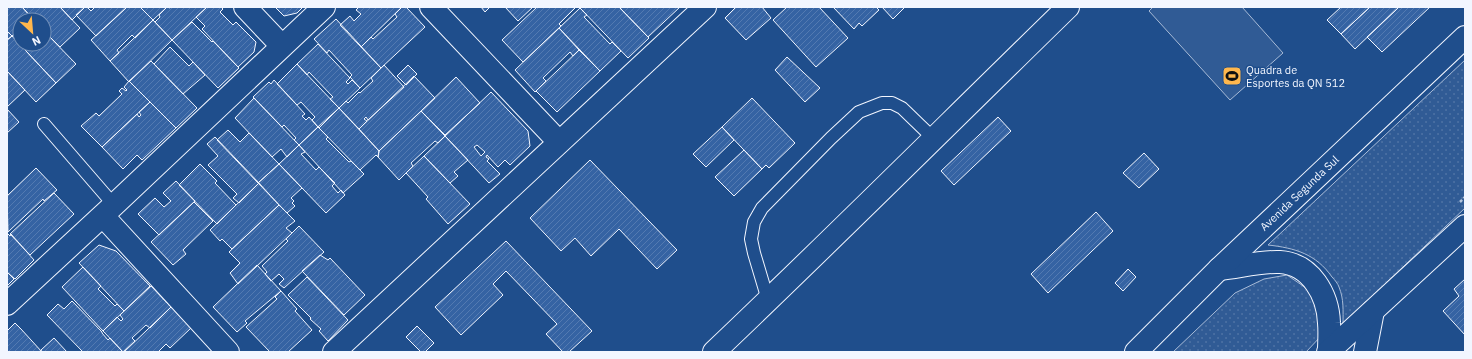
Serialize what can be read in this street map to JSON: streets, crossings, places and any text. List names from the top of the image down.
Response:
{
  "streets": {
    "street": ["Avenida Segunda Sul"]
  },
  "places": {
    "sports": ["Quadra de Esportes da QN 512"]
  },
  "north": "bottom right"
}
